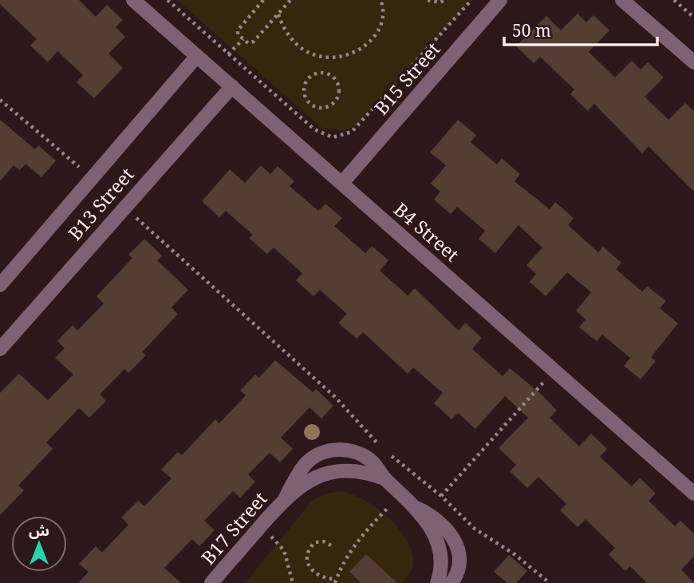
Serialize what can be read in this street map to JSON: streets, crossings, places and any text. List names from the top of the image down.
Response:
{
  "streets": {
    "street": [
      "B15 Street",
      "B13 Street",
      "B4 Street",
      "B17 Street"
    ]
  },
  "crossings": [
    ["B15 Street", "B4 Street"],
    ["B13 Street", "B4 Street"]
  ],
  "scale_bar": "50 m",
  "north": "top"
}
